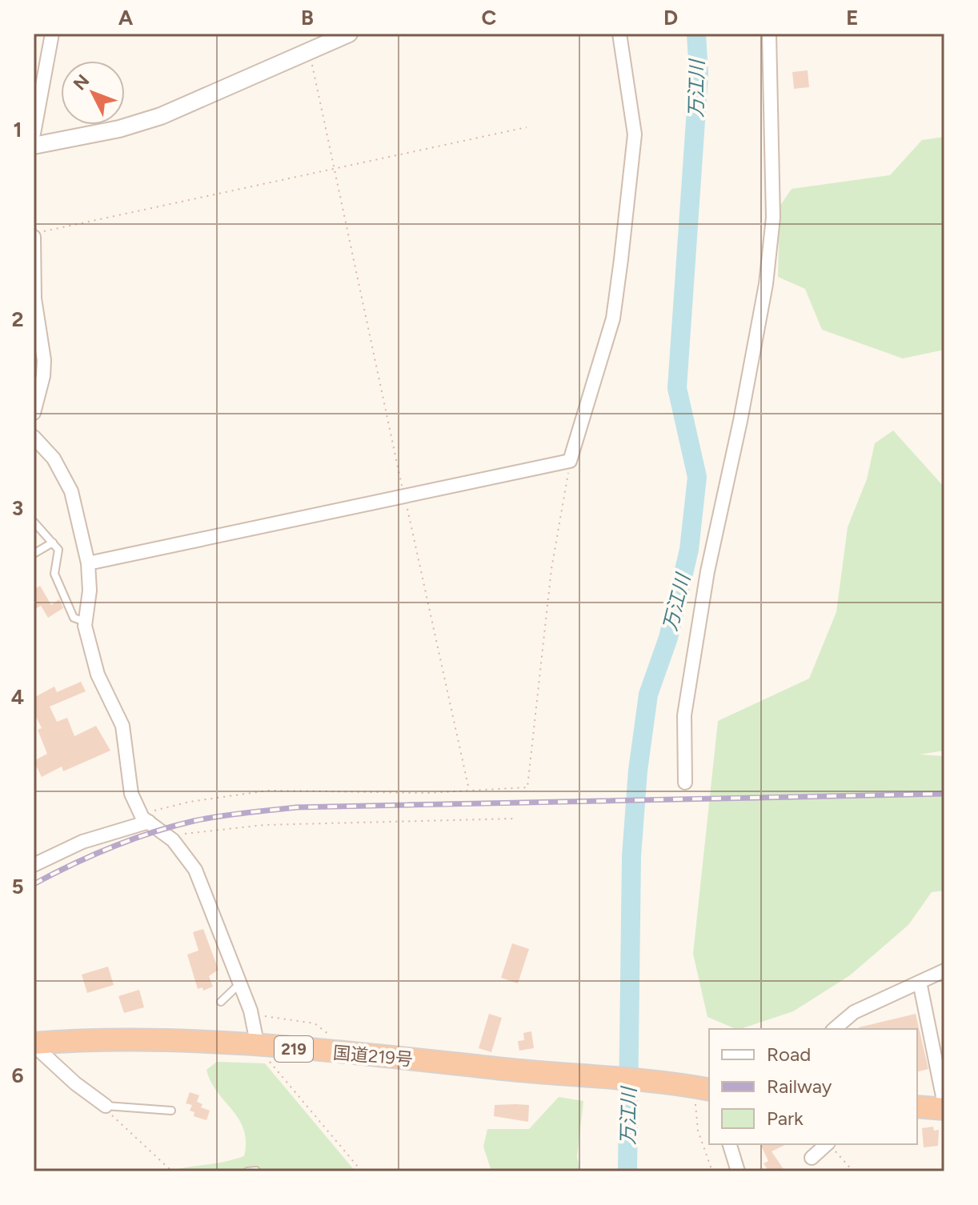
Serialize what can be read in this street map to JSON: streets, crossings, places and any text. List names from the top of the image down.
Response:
{
  "streets": {
    "highway": ["219", "国道219号"]
  },
  "water": ["万江川"],
  "legend": ["Road", "Railway", "Park"],
  "north": "top left",
  "grid": {
    "columns": [
      "A",
      "B",
      "C",
      "D",
      "E"
    ],
    "rows": [
      "1",
      "2",
      "3",
      "4",
      "5",
      "6"
    ]
  }
}
